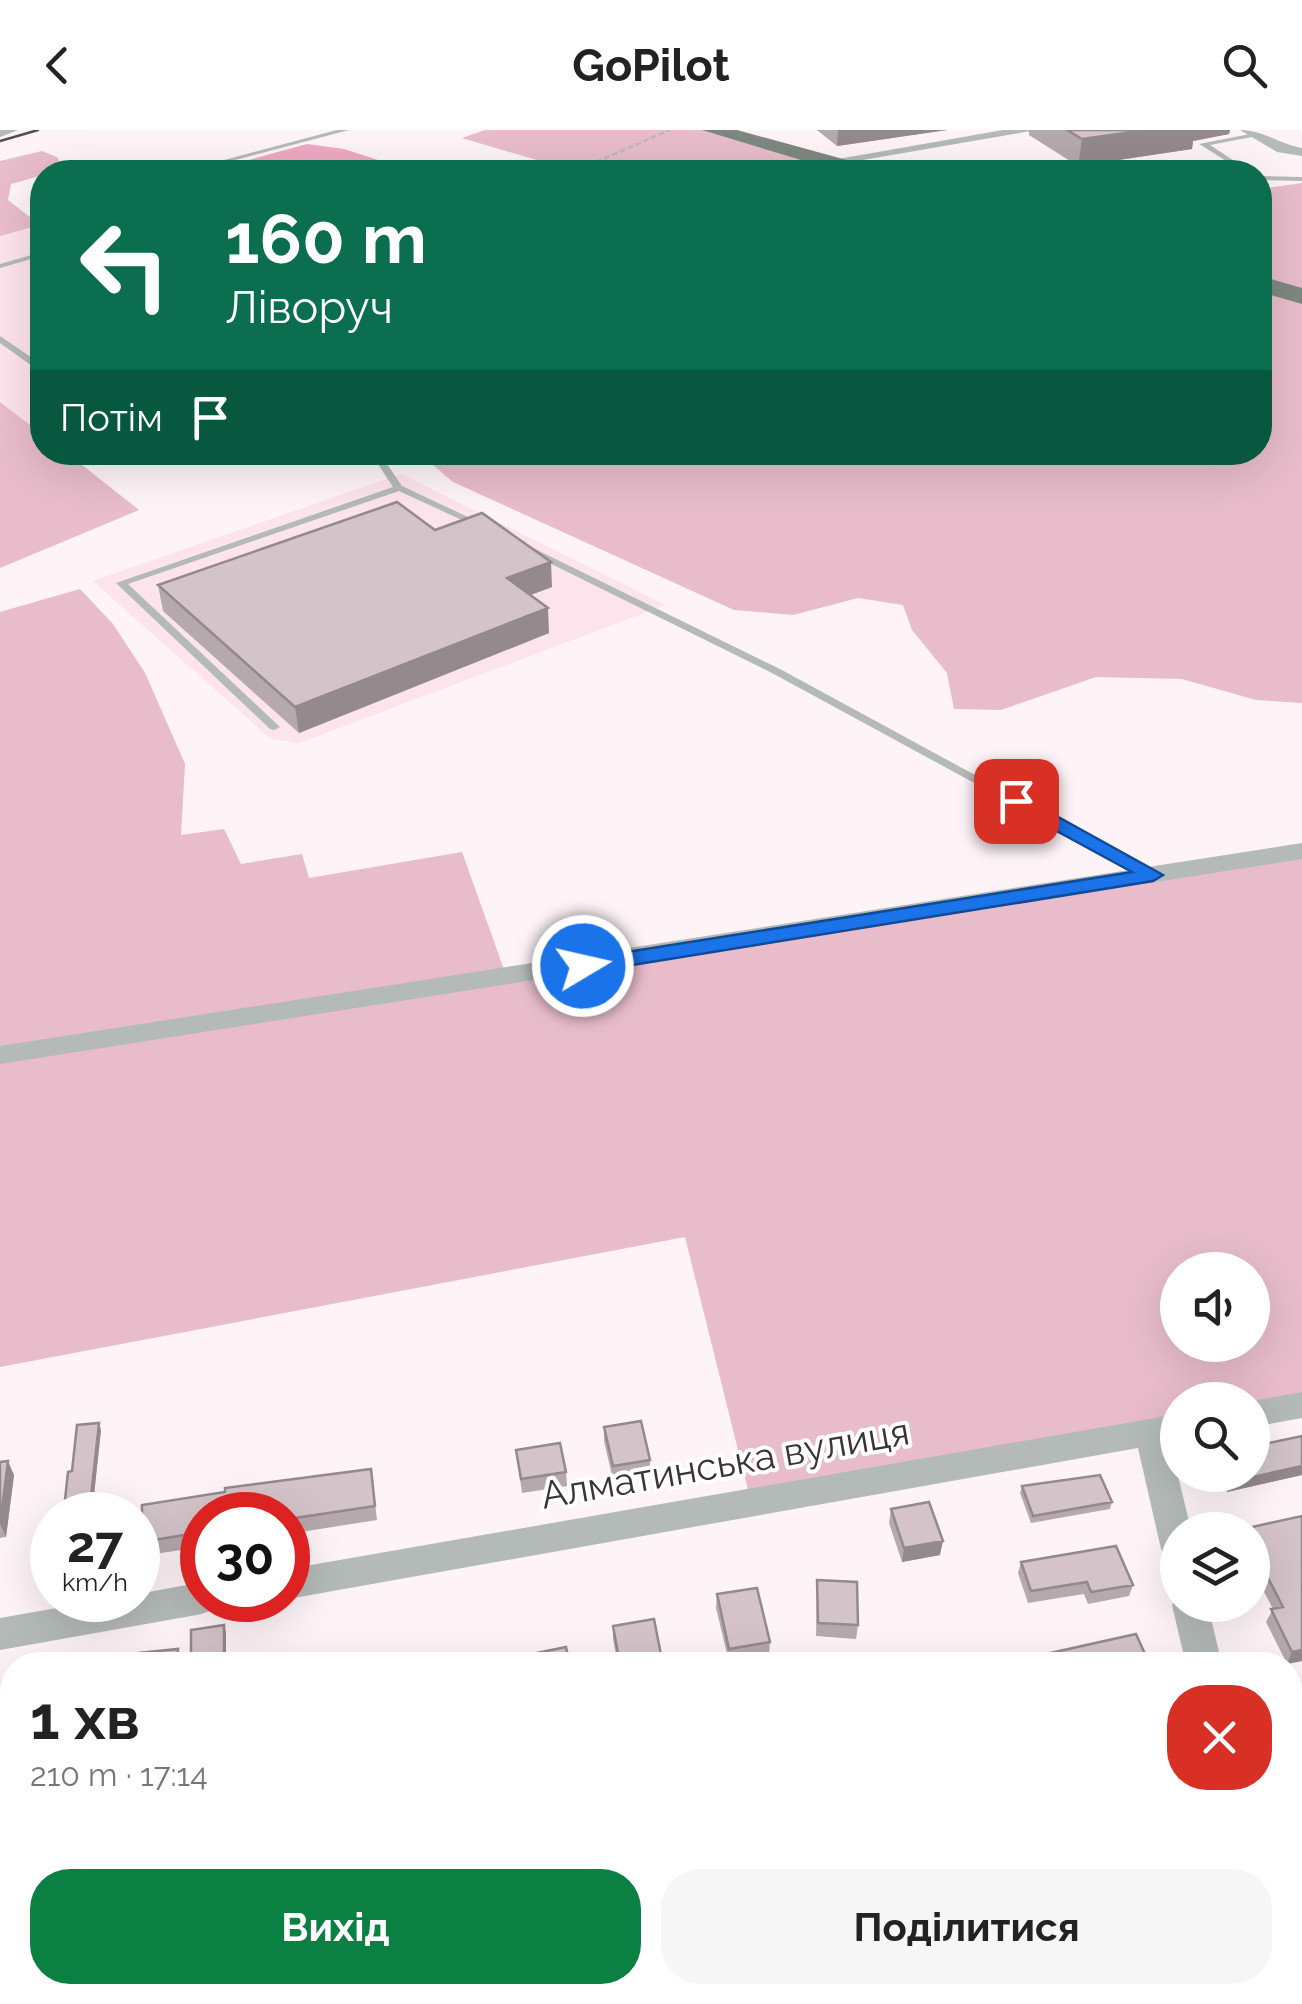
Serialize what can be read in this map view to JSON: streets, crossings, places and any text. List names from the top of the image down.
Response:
{
  "streets": {
    "street": ["Алматинська вулиця"]
  },
  "page": {
    "header": "GoPilot",
    "turn": ["160 m", "Ліворуч"],
    "then": "Потім",
    "speed": "27 km/h",
    "limit": "30",
    "heading": ["1 хв", "210 m · 17:14"],
    "buttons": ["Вихід", "Поділитися"]
  }
}
